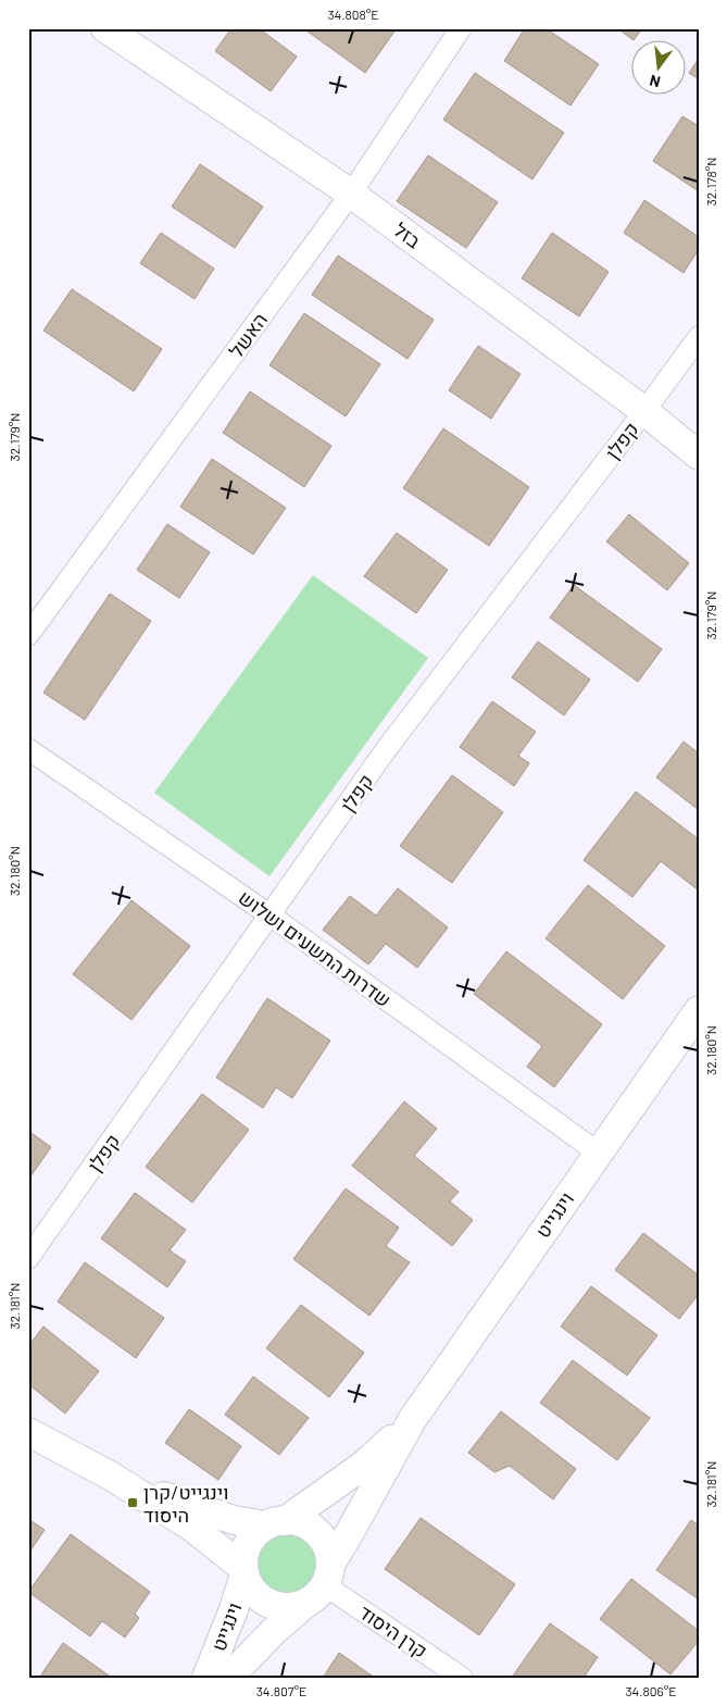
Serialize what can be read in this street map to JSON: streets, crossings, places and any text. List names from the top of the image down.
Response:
{
  "streets": {
    "street": [
      "בזל",
      "האשל",
      "קפלן",
      "שדרות התשעים ושלוש",
      "וינגייט",
      "קרן היסוד"
    ]
  },
  "crossings": [
    ["בזל", "האשל"],
    ["בזל", "קפלן"],
    ["קפלן", "שדרות התשעים ושלוש"],
    ["שדרות התשעים ושלוש", "וינגייט"],
    ["וינגייט", "קרן היסוד"]
  ],
  "places": {
    "transit": ["וינגייט/קרן היסוד"]
  },
  "north": "bottom",
  "coordinates": [
    "34.808°E",
    "32.178°N",
    "32.179°N",
    "32.180°N",
    "32.181°N",
    "34.807°E",
    "34.806°E"
  ]
}
